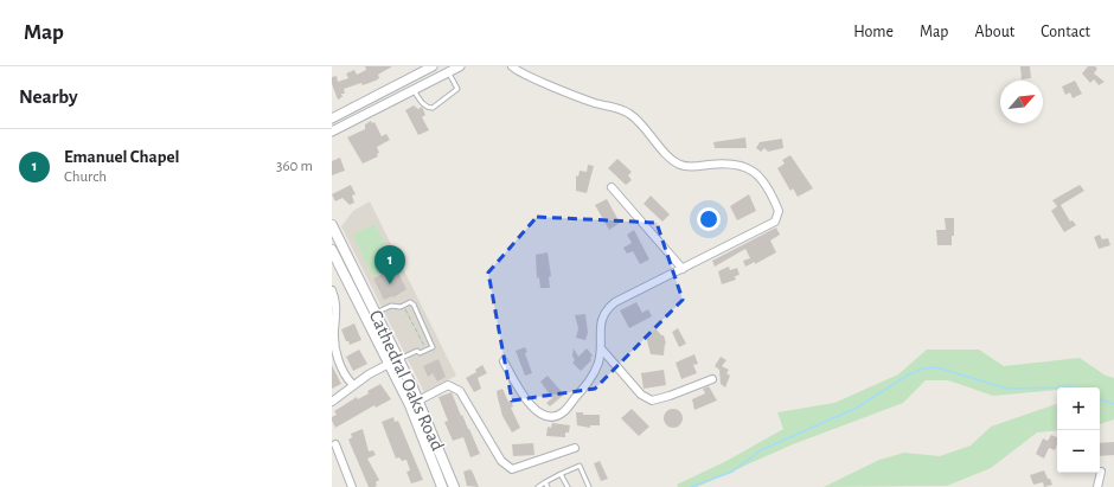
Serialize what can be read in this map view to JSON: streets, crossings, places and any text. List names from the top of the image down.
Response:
{
  "streets": {
    "main road": ["Cathedral Oaks Road"]
  },
  "north": "top right",
  "page": {
    "header": "Map",
    "nav": [
      "Home",
      "Map",
      "About",
      "Contact"
    ],
    "heading": "Nearby",
    "list": [
      {
        "mark": "1",
        "name": "Emanuel Chapel",
        "note": "Church",
        "value": "360 m"
      }
    ],
    "pins": "1",
    "map_buttons": ["+", "−"]
  }
}
